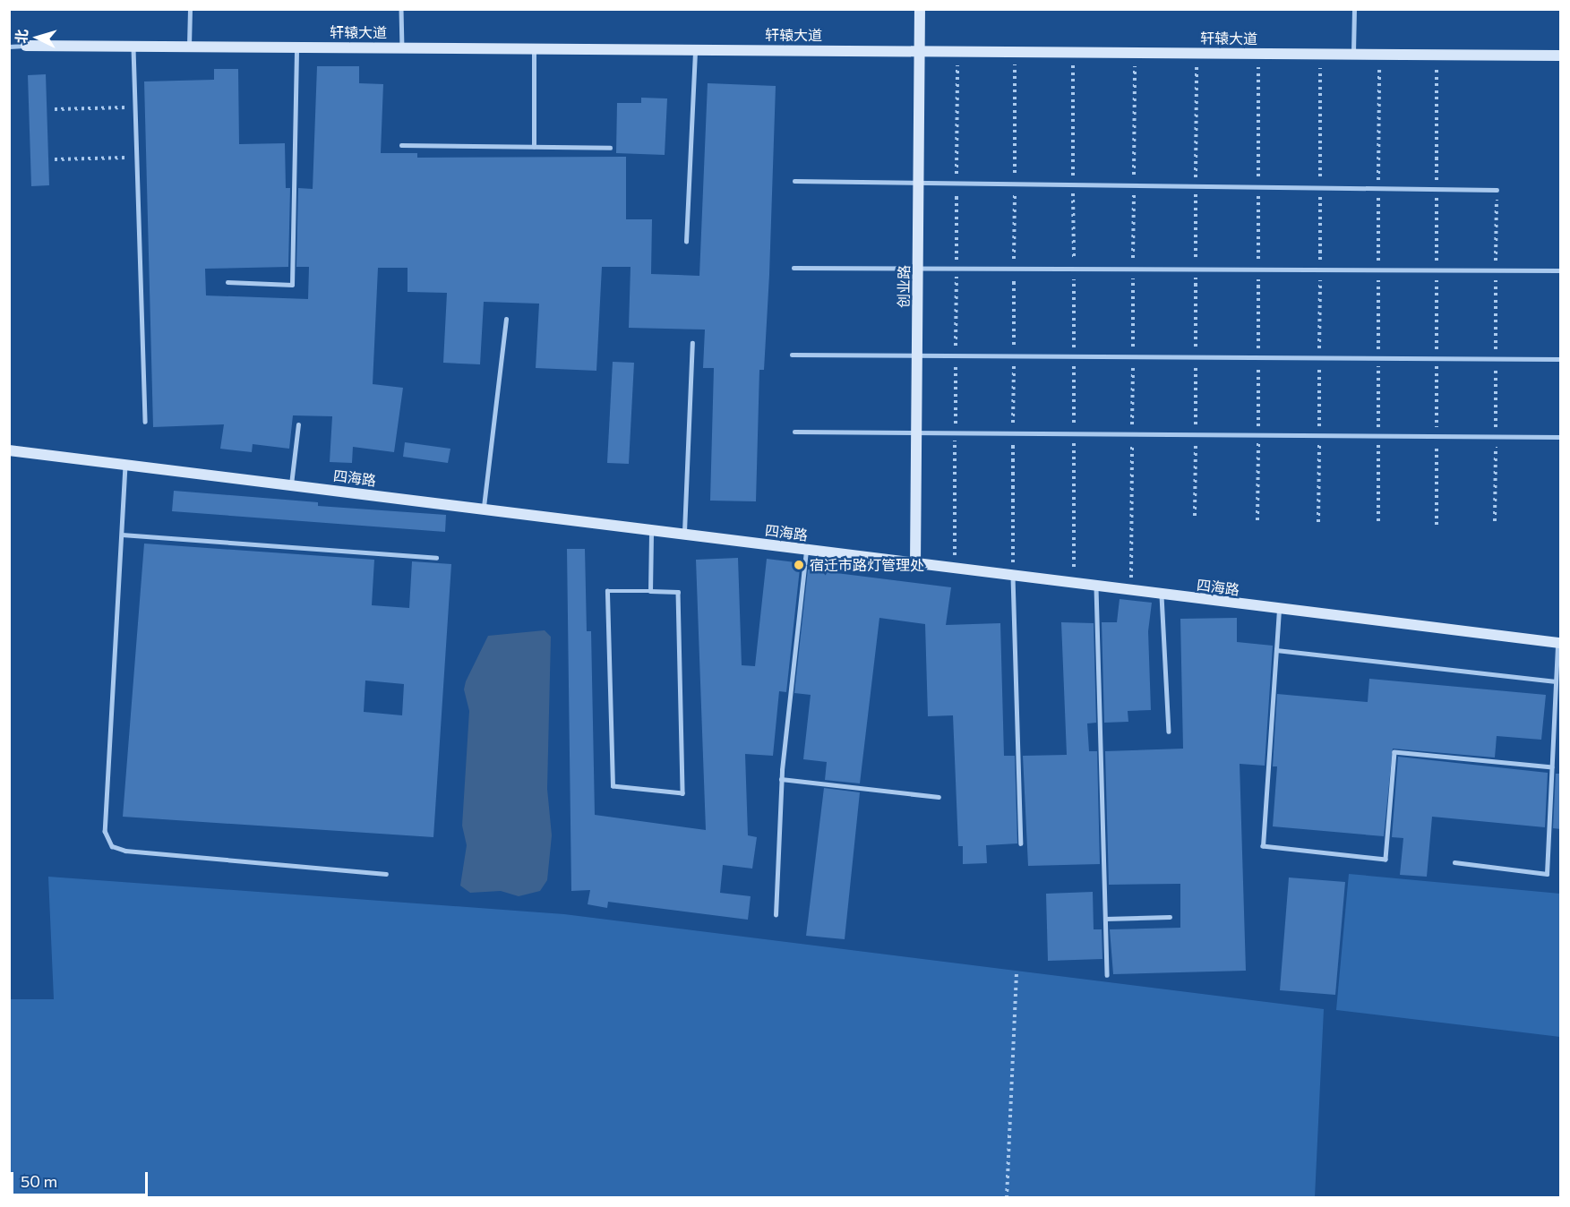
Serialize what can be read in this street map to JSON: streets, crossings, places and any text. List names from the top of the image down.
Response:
{
  "streets": {
    "street": ["轩辕大道", "创业路", "四海路"]
  },
  "crossings": [
    ["轩辕大道", "创业路"],
    ["创业路", "四海路"]
  ],
  "places": ["宿迁市路灯管理处"],
  "scale_bar": "50 m",
  "north": "left"
}
